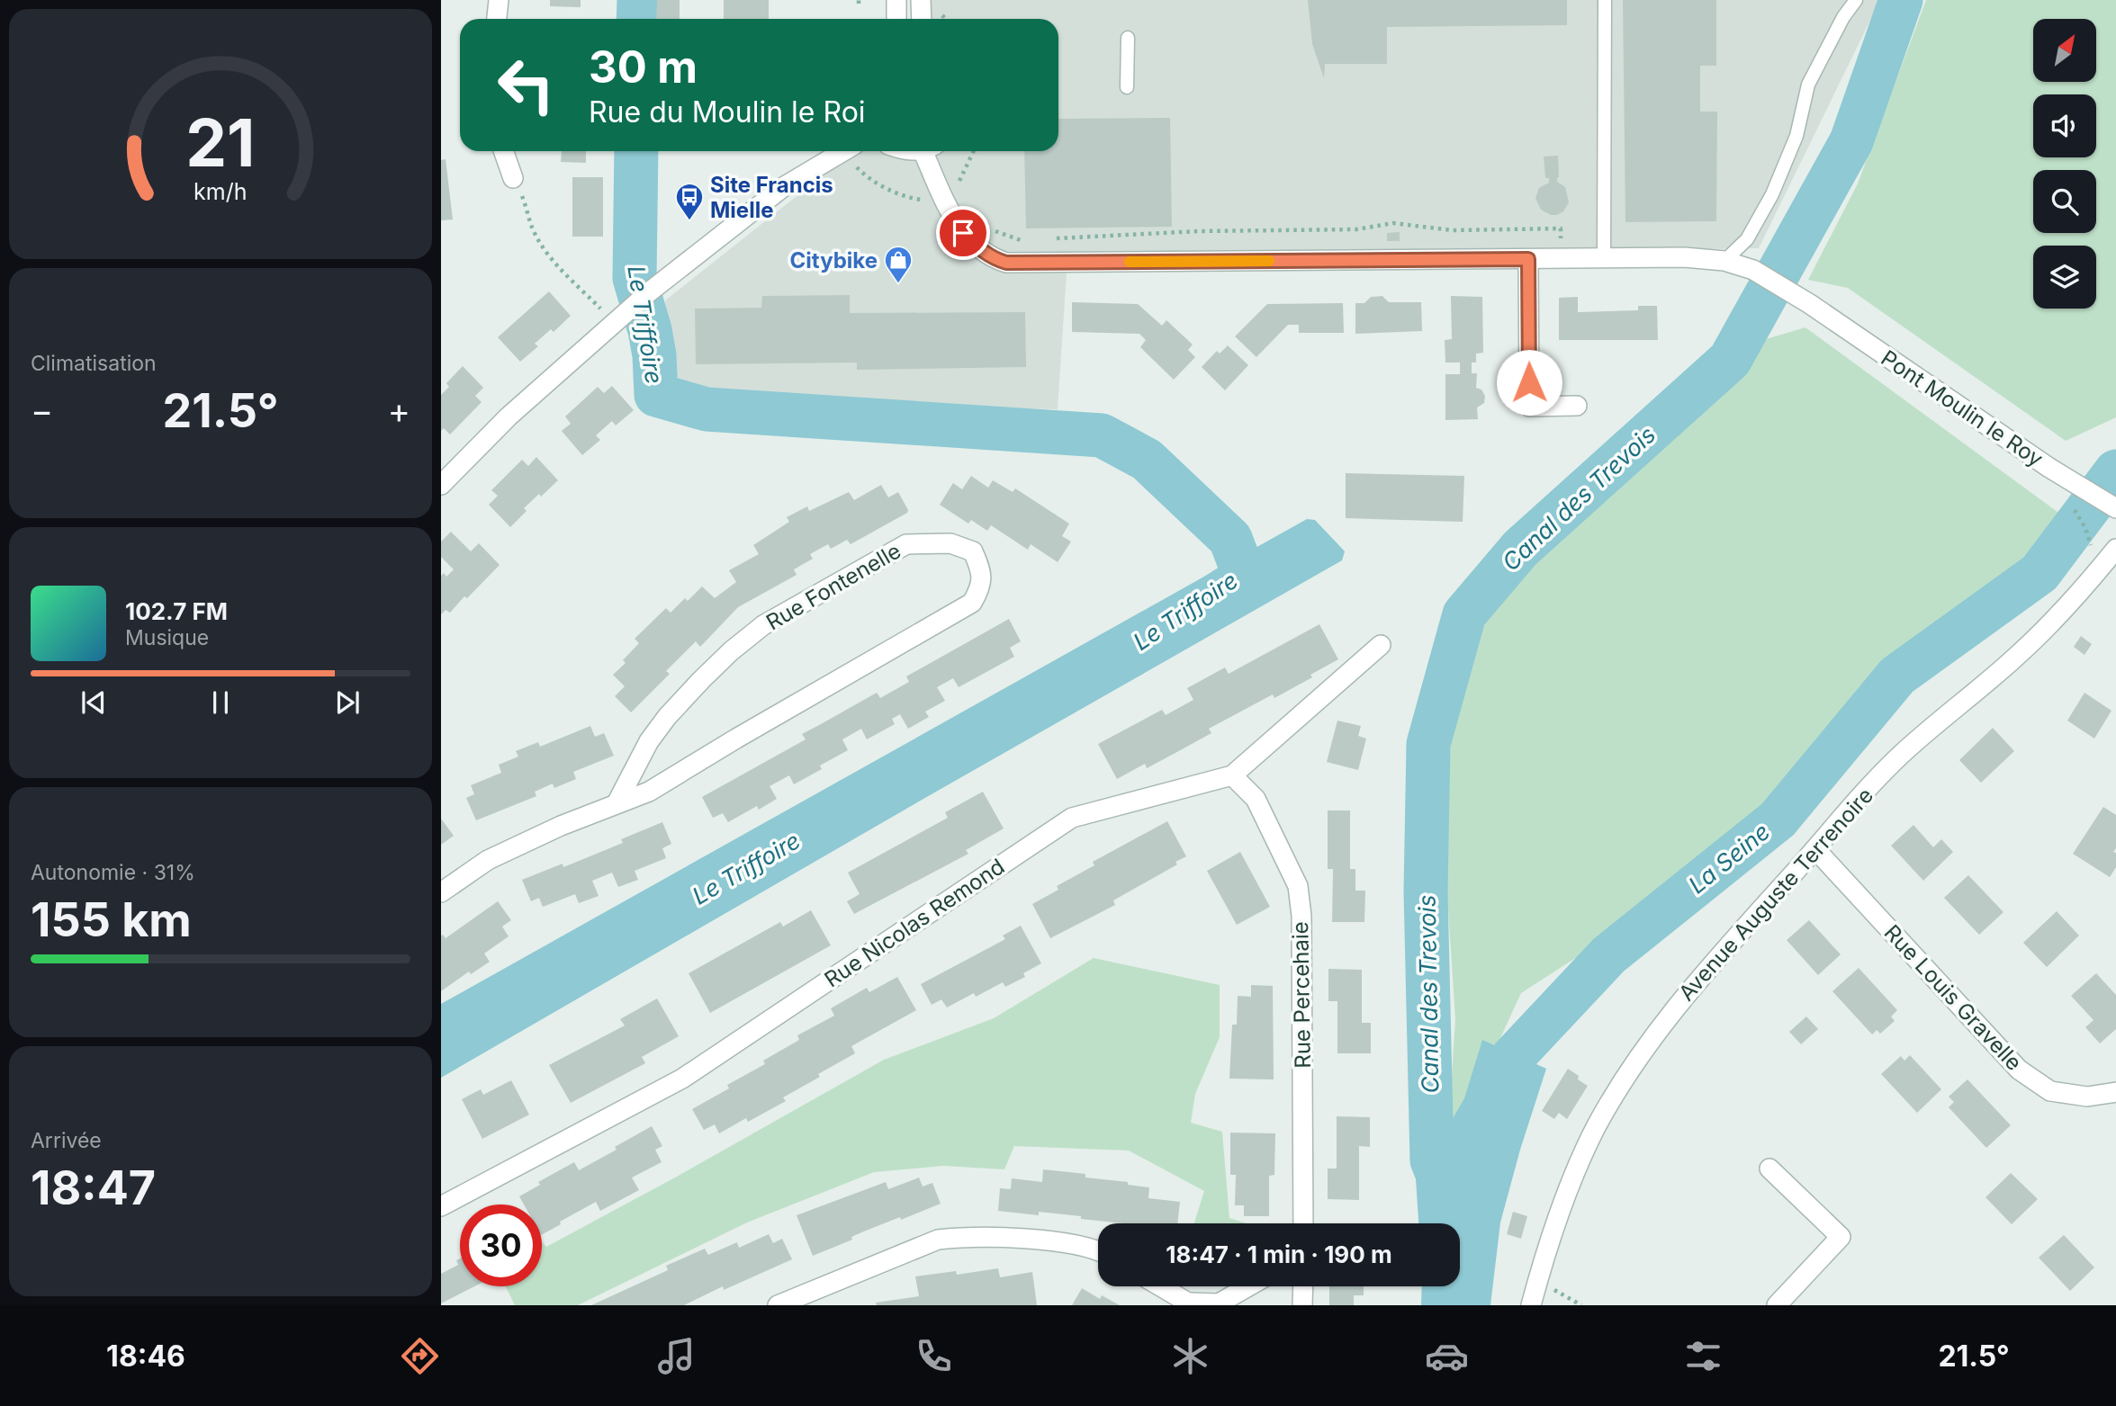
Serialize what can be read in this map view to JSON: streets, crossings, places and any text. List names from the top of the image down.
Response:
{
  "streets": {
    "street": [
      "Pont Moulin le Roy",
      "Rue Fontenelle",
      "Avenue Auguste Terrenoire",
      "Rue Nicolas Remond",
      "Rue Percehaie",
      "Rue Louis Gravelle"
    ]
  },
  "crossings": [
    ["Avenue Auguste Terrenoire", "Rue Louis Gravelle"],
    ["Rue Nicolas Remond", "Rue Percehaie"]
  ],
  "water": ["Le Triffoire", "Canal des Trevois", "La Seine"],
  "places": {
    "bus stop": ["Site Francis Mielle"],
    "shop": ["Citybike"]
  },
  "north": "top right",
  "page": {
    "turn": ["30 m", "Rue du Moulin le Roi"],
    "tile": [
      "Climatisation",
      ["Autonomie · 31%", "155 km"],
      ["Arrivée", "18:47"]
    ],
    "heat": ["−", "21.5°", "+"],
    "song": ["102.7 FM", "Musique"],
    "limit": "30",
    "trip": "18:47 · 1 min · 190 m",
    "tabs": ["18:46", "21.5°"],
    "gauge": ["21", "km/h"]
  }
}
